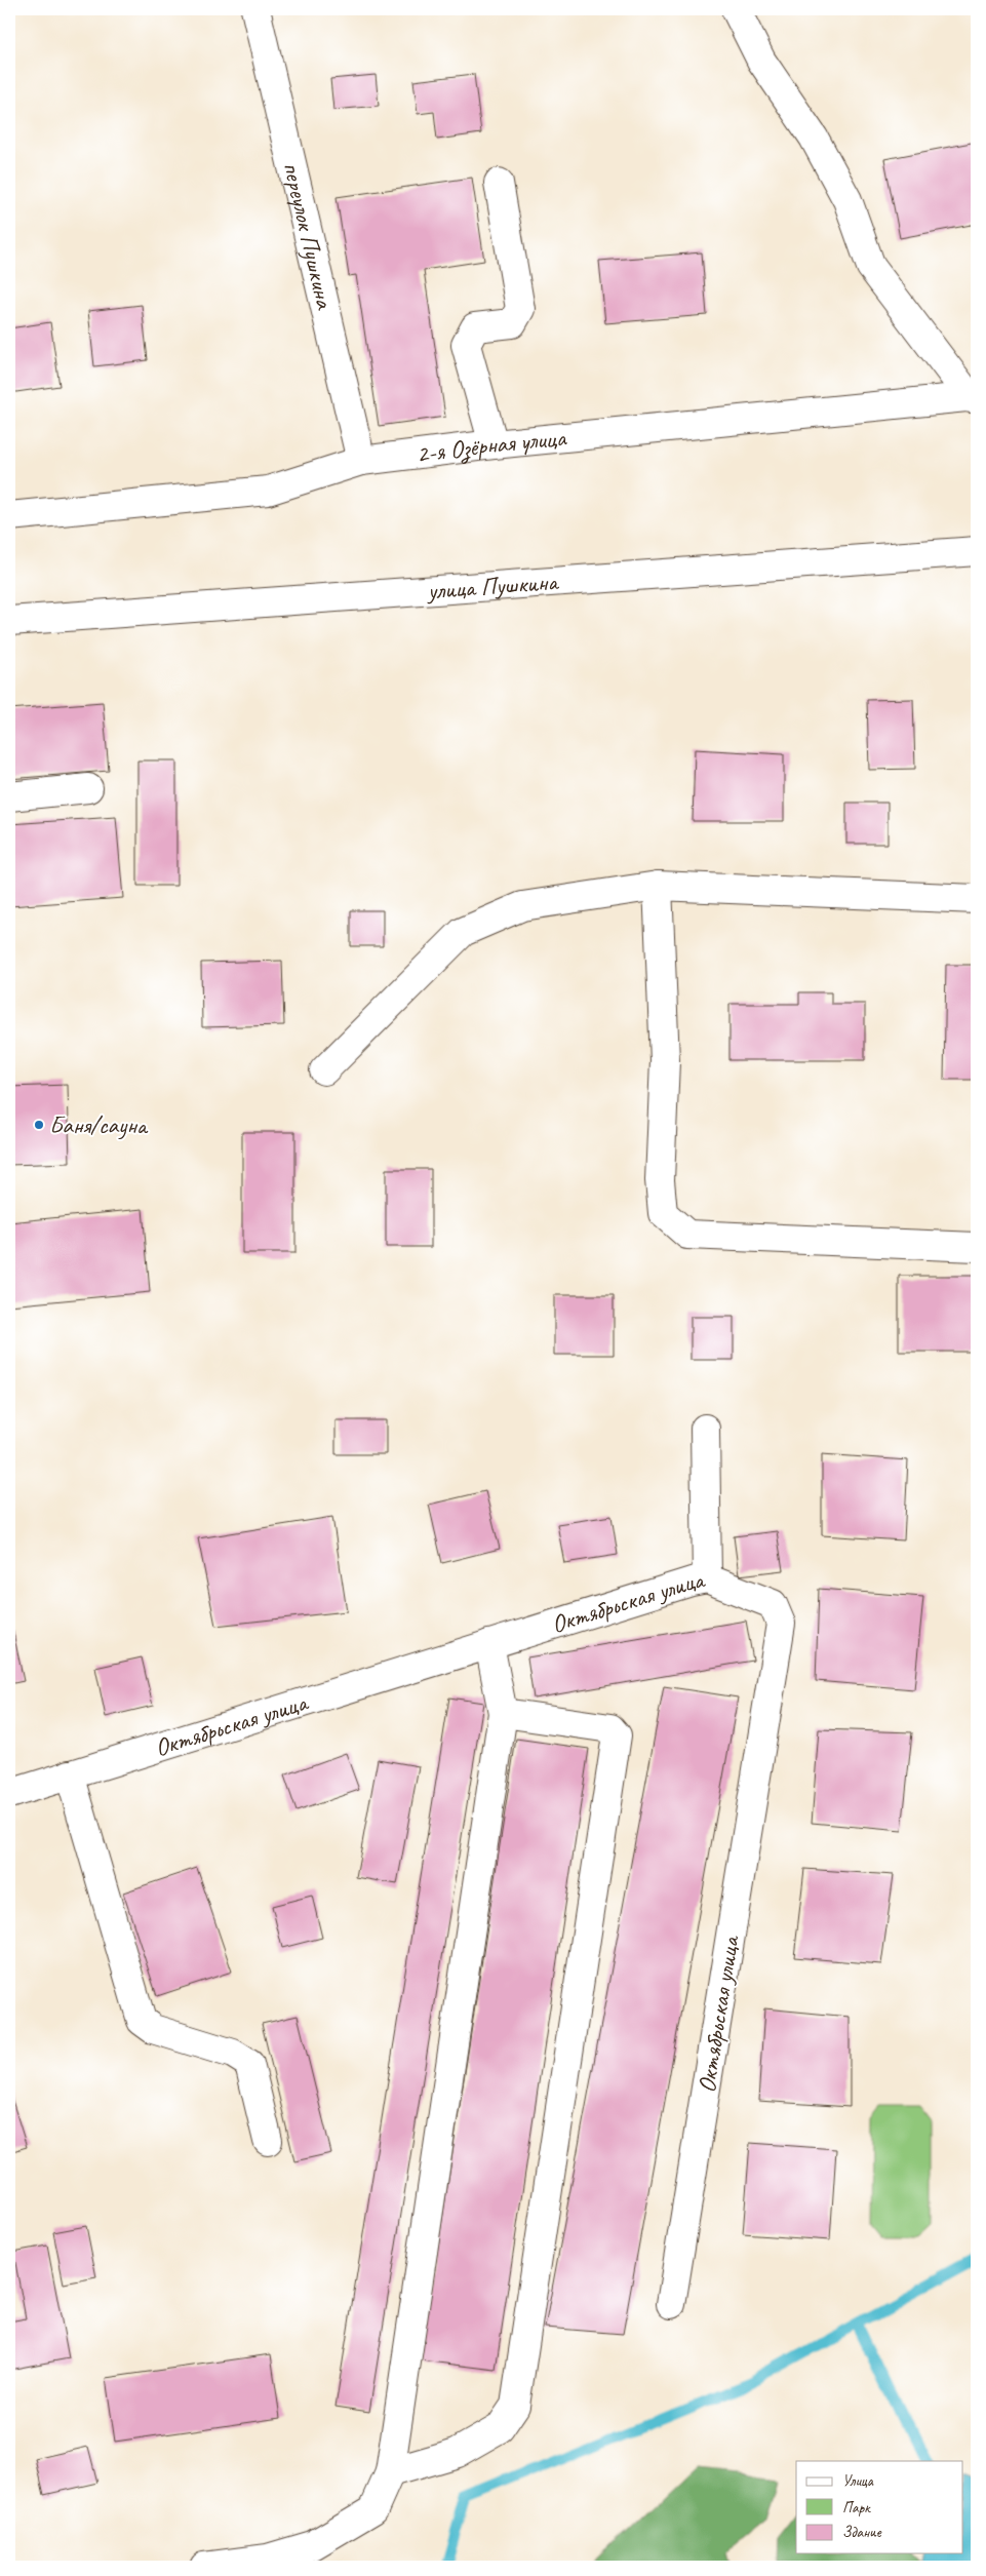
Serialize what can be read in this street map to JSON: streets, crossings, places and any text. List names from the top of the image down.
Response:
{
  "streets": {
    "street": [
      "переулок Пушкина",
      "2-я Озёрная улица",
      "улица Пушкина",
      "Октябрьская улица"
    ]
  },
  "crossings": [
    ["переулок Пушкина", "2-я Озёрная улица"]
  ],
  "places": ["Баня/сауна"],
  "legend": ["Улица", "Парк", "Здание"]
}
